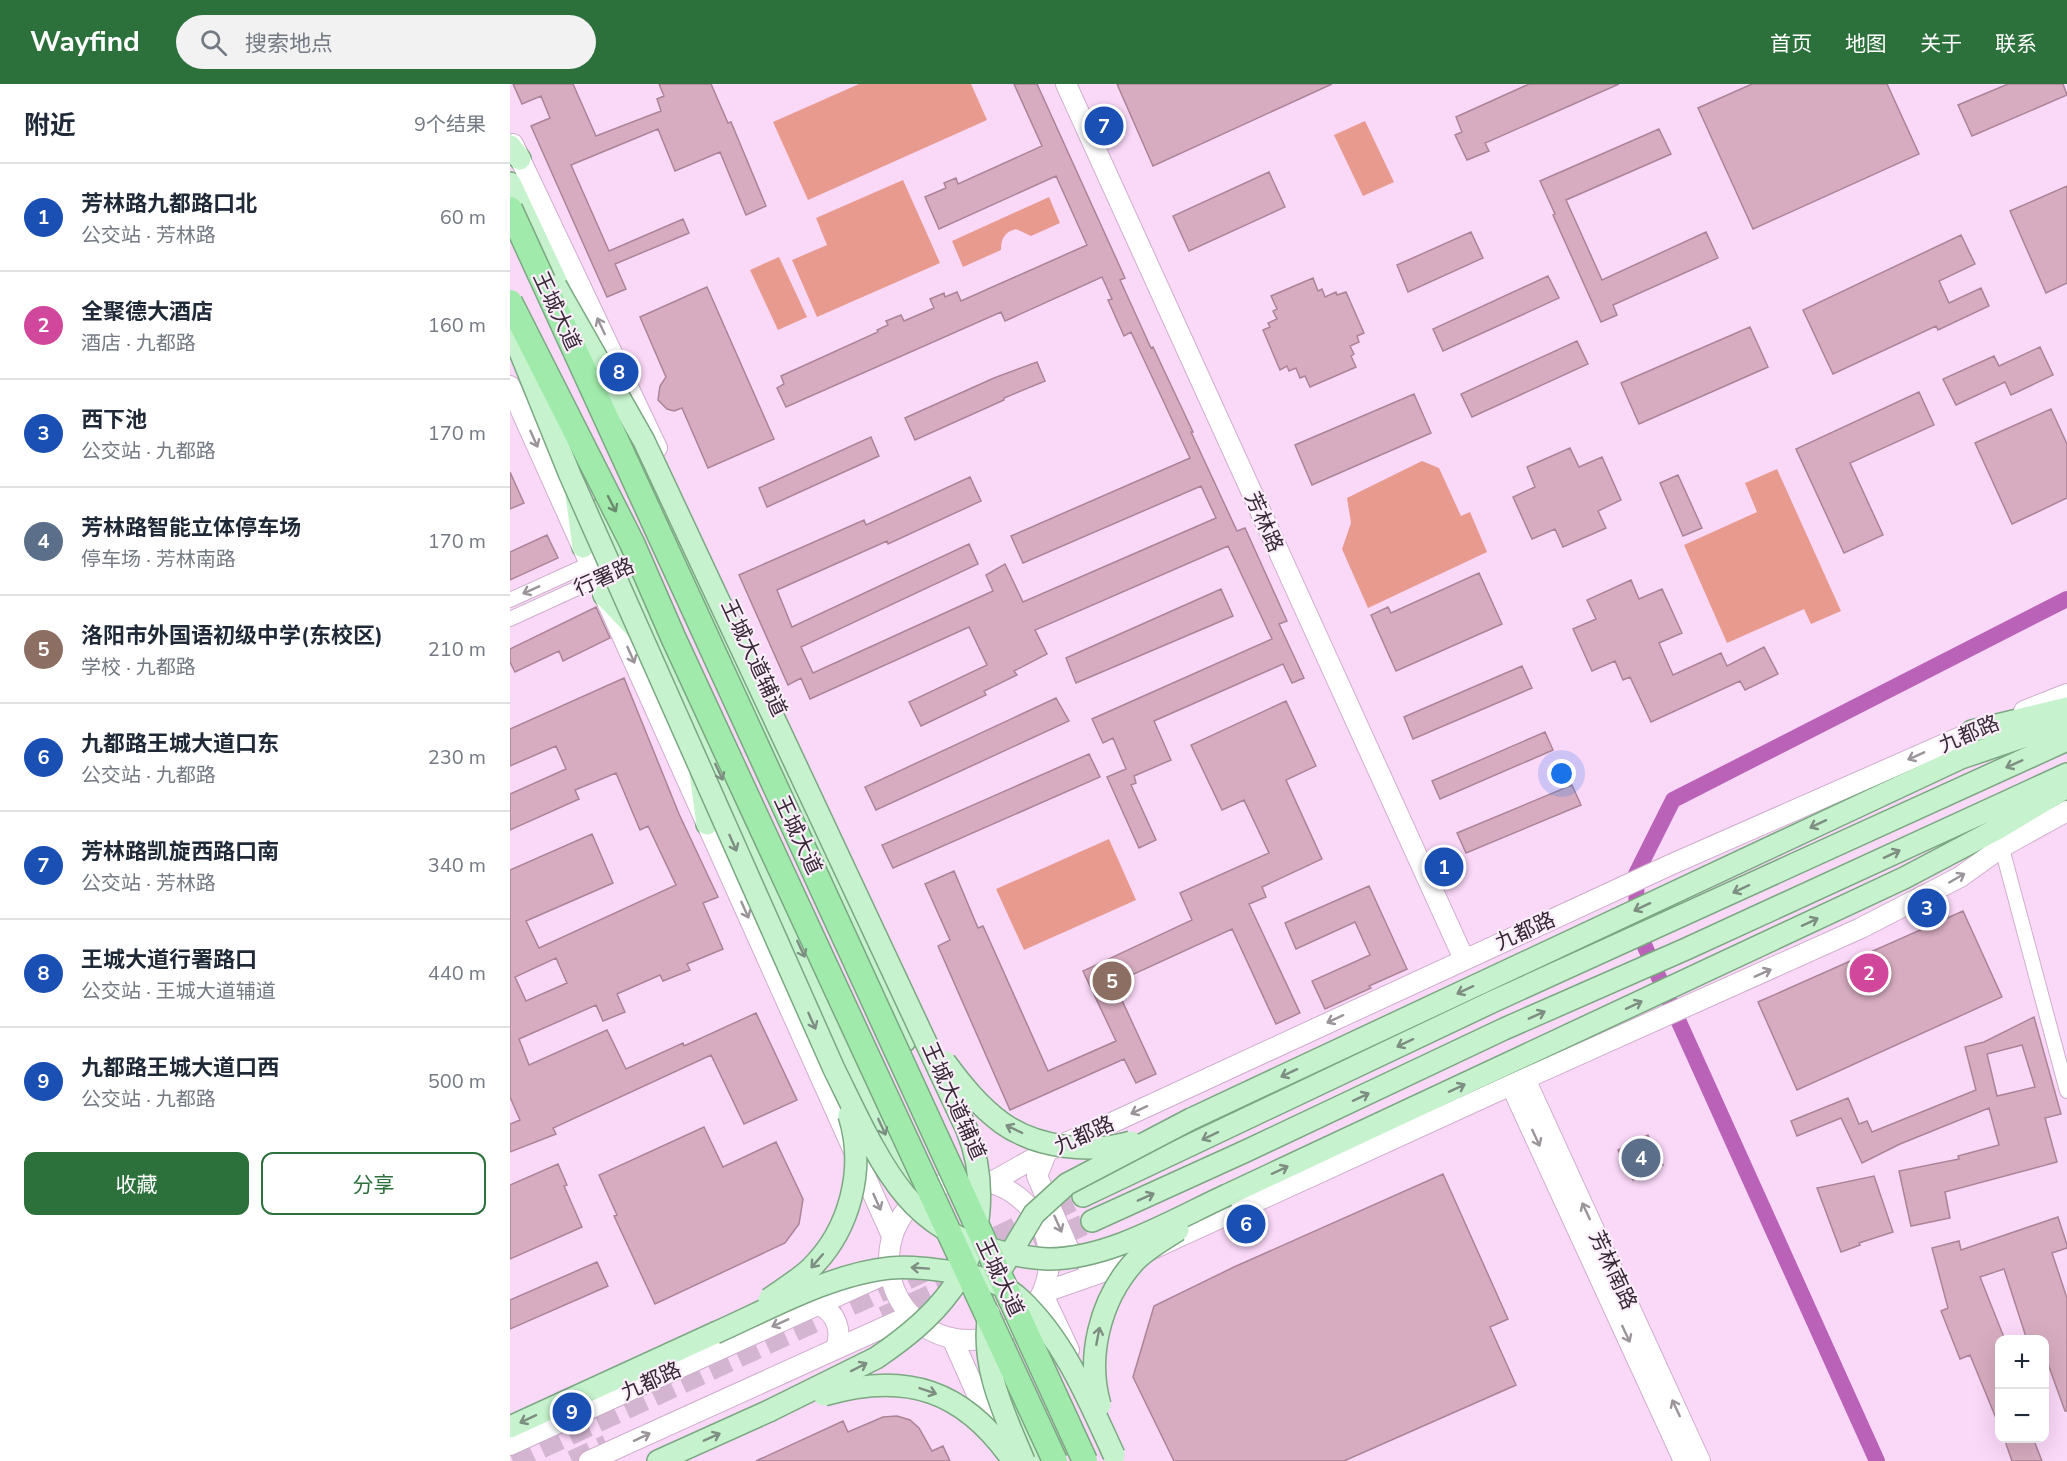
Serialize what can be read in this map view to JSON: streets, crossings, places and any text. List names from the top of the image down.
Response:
{
  "streets": {
    "highway": ["王城大道"],
    "main road": [
      "芳林路",
      "王城大道辅道",
      "九都路",
      "芳林南路"
    ],
    "street": ["行署路"]
  },
  "crossings": [
    ["王城大道", "行署路"],
    ["王城大道", "王城大道辅道"],
    ["王城大道", "九都路"],
    ["芳林路", "九都路"],
    ["行署路", "王城大道辅道"],
    ["王城大道辅道", "九都路"]
  ],
  "page": {
    "header": "Wayfind",
    "search": "搜索地点",
    "nav": [
      "首页",
      "地图",
      "关于",
      "联系"
    ],
    "heading": ["附近", "9个结果"],
    "pins": [
      "7",
      "8",
      "1",
      "3",
      "2",
      "5",
      "4",
      "6",
      "9"
    ],
    "list": [
      {
        "mark": "1",
        "name": "芳林路九都路口北",
        "note": "公交站 · 芳林路",
        "value": "60 m"
      },
      {
        "mark": "2",
        "name": "全聚德大酒店",
        "note": "酒店 · 九都路",
        "value": "160 m"
      },
      {
        "mark": "3",
        "name": "西下池",
        "note": "公交站 · 九都路",
        "value": "170 m"
      },
      {
        "mark": "4",
        "name": "芳林路智能立体停车场",
        "note": "停车场 · 芳林南路",
        "value": "170 m"
      },
      {
        "mark": "5",
        "name": "洛阳市外国语初级中学(东校区)",
        "note": "学校 · 九都路",
        "value": "210 m"
      },
      {
        "mark": "6",
        "name": "九都路王城大道口东",
        "note": "公交站 · 九都路",
        "value": "230 m"
      },
      {
        "mark": "7",
        "name": "芳林路凯旋西路口南",
        "note": "公交站 · 芳林路",
        "value": "340 m"
      },
      {
        "mark": "8",
        "name": "王城大道行署路口",
        "note": "公交站 · 王城大道辅道",
        "value": "440 m"
      },
      {
        "mark": "9",
        "name": "九都路王城大道口西",
        "note": "公交站 · 九都路",
        "value": "500 m"
      }
    ],
    "buttons": ["收藏", "分享"],
    "map_buttons": ["+", "−"]
  }
}
